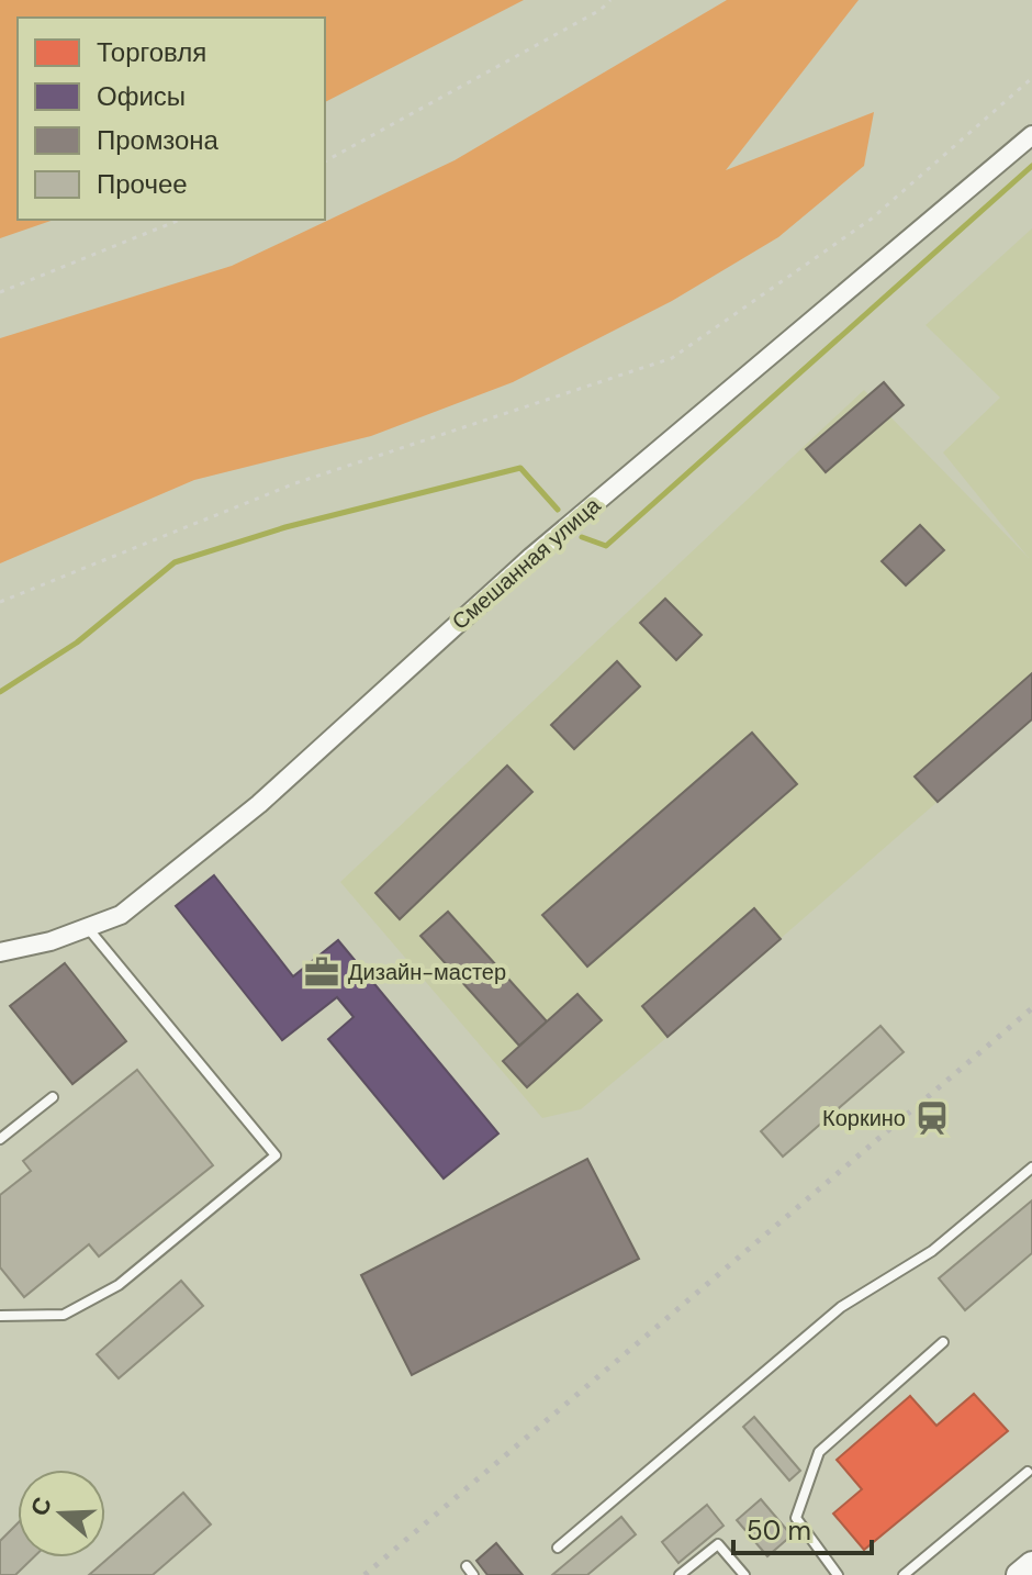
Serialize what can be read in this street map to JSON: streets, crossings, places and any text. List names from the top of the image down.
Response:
{
  "streets": {
    "street": ["Смешанная улица"]
  },
  "places": {
    "office": ["Дизайн-мастер"],
    "station": ["Коркино"]
  },
  "legend": [
    "Торговля",
    "Офисы",
    "Промзона",
    "Прочее"
  ],
  "scale_bar": "50 m",
  "north": "left"
}
